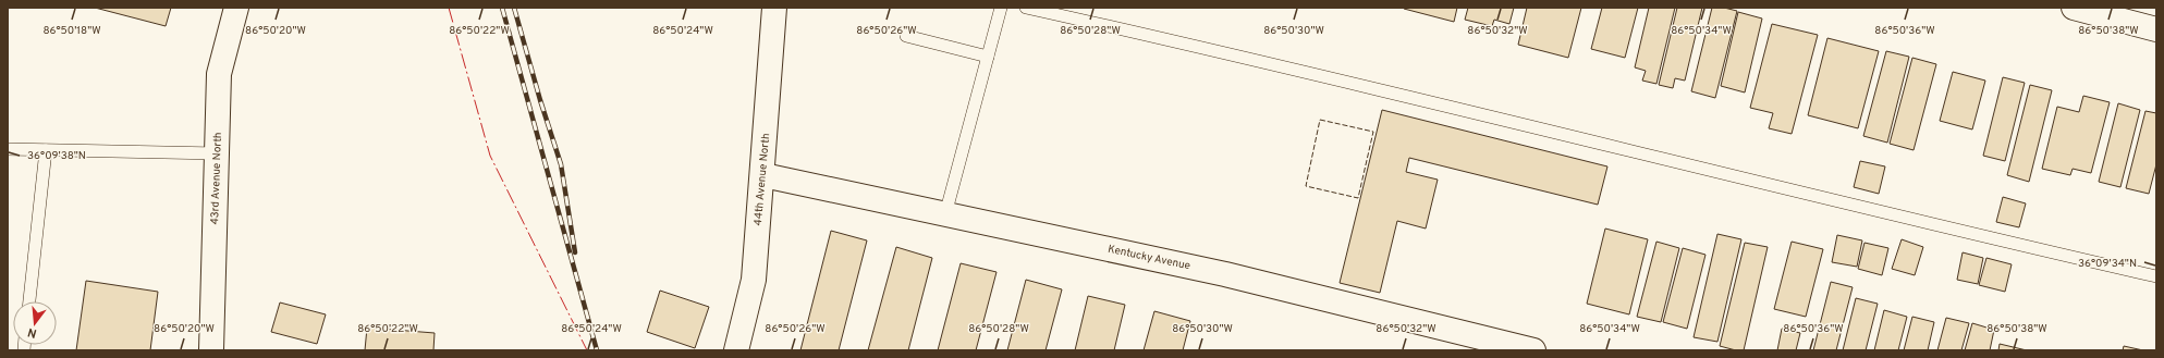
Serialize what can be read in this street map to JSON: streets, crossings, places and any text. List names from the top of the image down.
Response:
{
  "streets": {
    "street": ["43rd Avenue North", "44th Avenue North", "Kentucky Avenue"]
  },
  "crossings": [
    ["44th Avenue North", "Kentucky Avenue"]
  ],
  "north": "bottom",
  "coordinates": [
    "86°50'18\"W",
    "86°50'20\"W",
    "86°50'22\"W",
    "86°50'24\"W",
    "86°50'26\"W",
    "86°50'28\"W",
    "86°50'30\"W",
    "86°50'32\"W",
    "86°50'34\"W",
    "86°50'36\"W",
    "86°50'38\"W",
    "36°09'38\"N",
    "36°09'34\"N"
  ]
}
